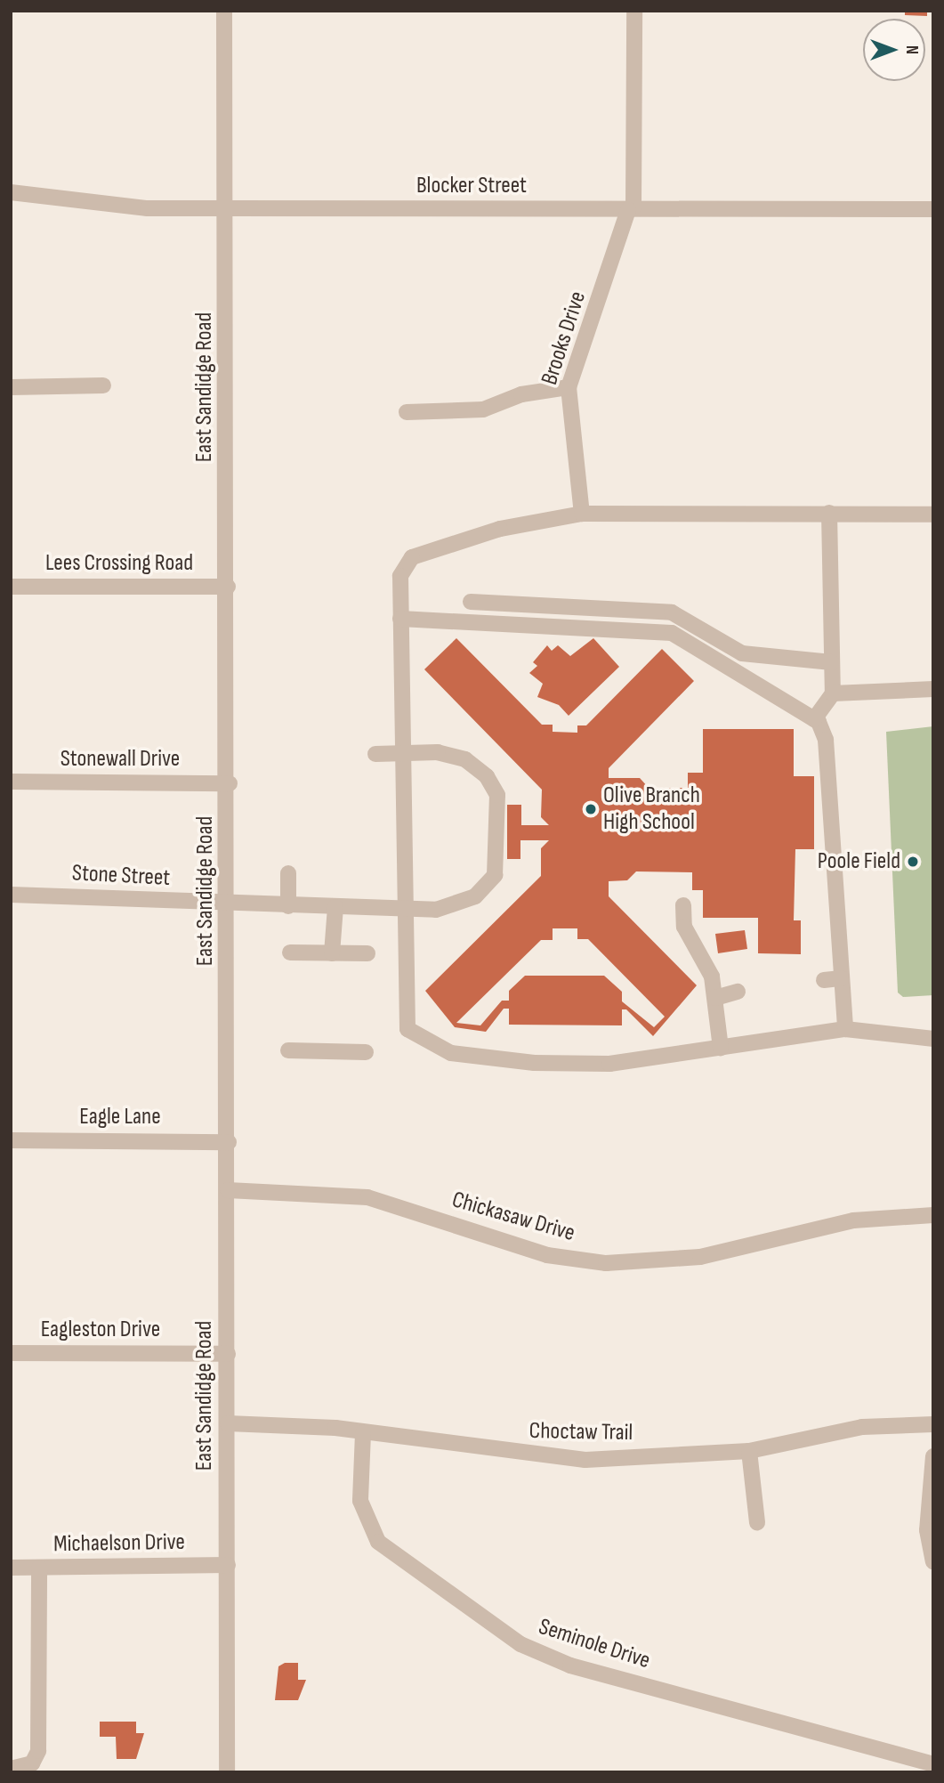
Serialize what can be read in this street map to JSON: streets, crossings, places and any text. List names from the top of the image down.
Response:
{
  "streets": {
    "street": [
      "Blocker Street",
      "Brooks Drive",
      "East Sandidge Road",
      "Lees Crossing Road",
      "Stonewall Drive",
      "Stone Street",
      "Eagle Lane",
      "Chickasaw Drive",
      "Eagleston Drive",
      "Choctaw Trail",
      "Michaelson Drive",
      "Seminole Drive"
    ]
  },
  "crossings": [
    ["Blocker Street", "Brooks Drive"],
    ["Blocker Street", "East Sandidge Road"],
    ["East Sandidge Road", "Lees Crossing Road"],
    ["East Sandidge Road", "Stonewall Drive"],
    ["East Sandidge Road", "Stone Street"],
    ["East Sandidge Road", "Eagle Lane"],
    ["East Sandidge Road", "Chickasaw Drive"],
    ["East Sandidge Road", "Eagleston Drive"],
    ["East Sandidge Road", "Choctaw Trail"],
    ["East Sandidge Road", "Michaelson Drive"],
    ["Choctaw Trail", "Seminole Drive"]
  ],
  "places": ["Olive Branch High School", "Poole Field"],
  "north": "right"
}
